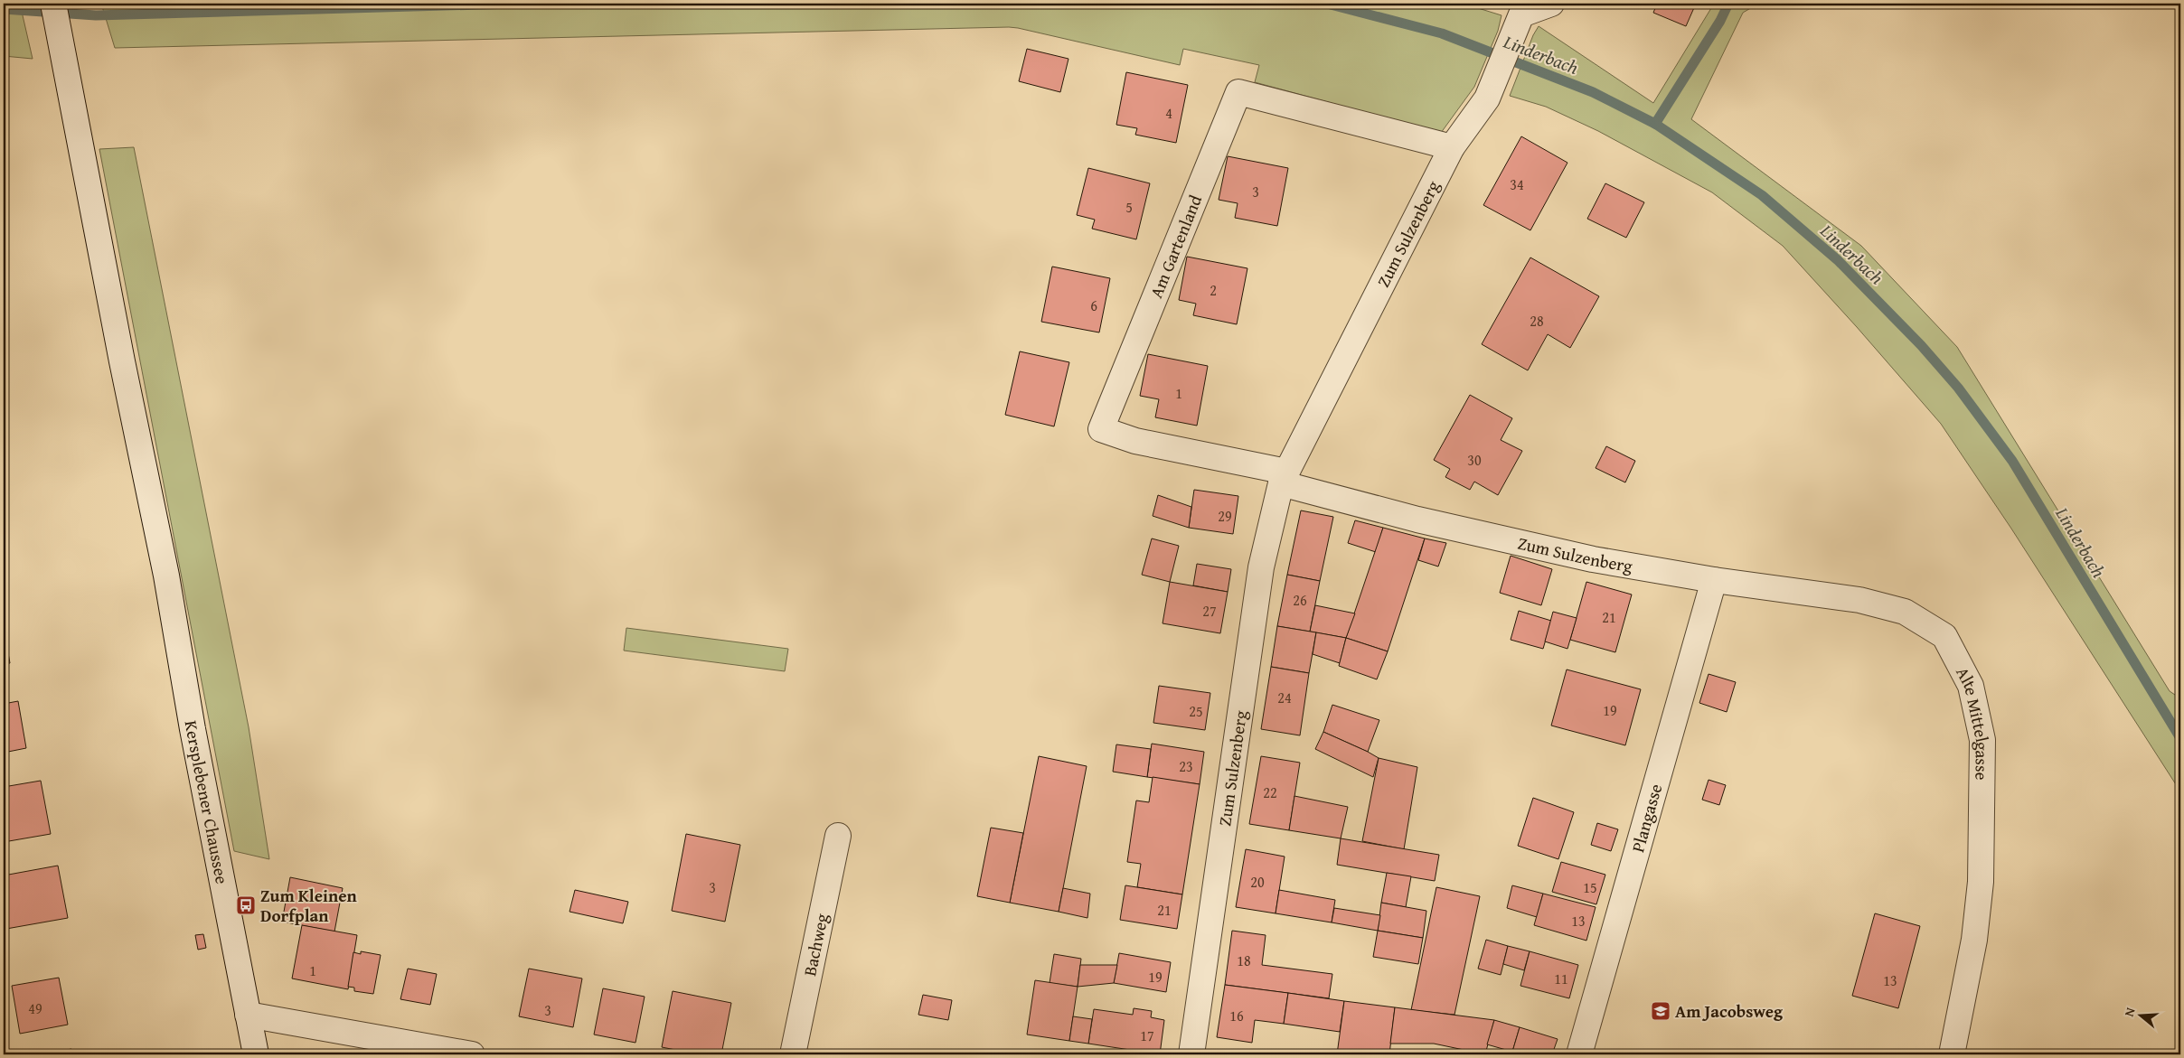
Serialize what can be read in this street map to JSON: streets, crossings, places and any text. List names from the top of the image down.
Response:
{
  "streets": {
    "street": [
      "Zum Sulzenberg",
      "Am Gartenland",
      "Alte Mittelgasse",
      "Kersplebener Chaussee",
      "Plangasse",
      "Bachweg"
    ]
  },
  "crossings": [
    ["Zum Sulzenberg", "Am Gartenland"],
    ["Zum Sulzenberg", "Alte Mittelgasse"],
    ["Zum Sulzenberg", "Plangasse"],
    ["Alte Mittelgasse", "Plangasse"]
  ],
  "water": ["Linderbach"],
  "places": {
    "bus stop": ["Zum Kleinen Dorfplan"],
    "school or university": ["Am Jacobsweg"]
  },
  "house_numbers": [
    "4",
    "34",
    "3",
    "5",
    "2",
    "6",
    "28",
    "1",
    "30",
    "29",
    "26",
    "27",
    "21",
    "24",
    "19",
    "25",
    "23",
    "22",
    "20",
    "3",
    "15",
    "21",
    "13",
    "18",
    "1",
    "19",
    "11",
    "13",
    "49",
    "3",
    "16",
    "17"
  ],
  "north": "left"
}
